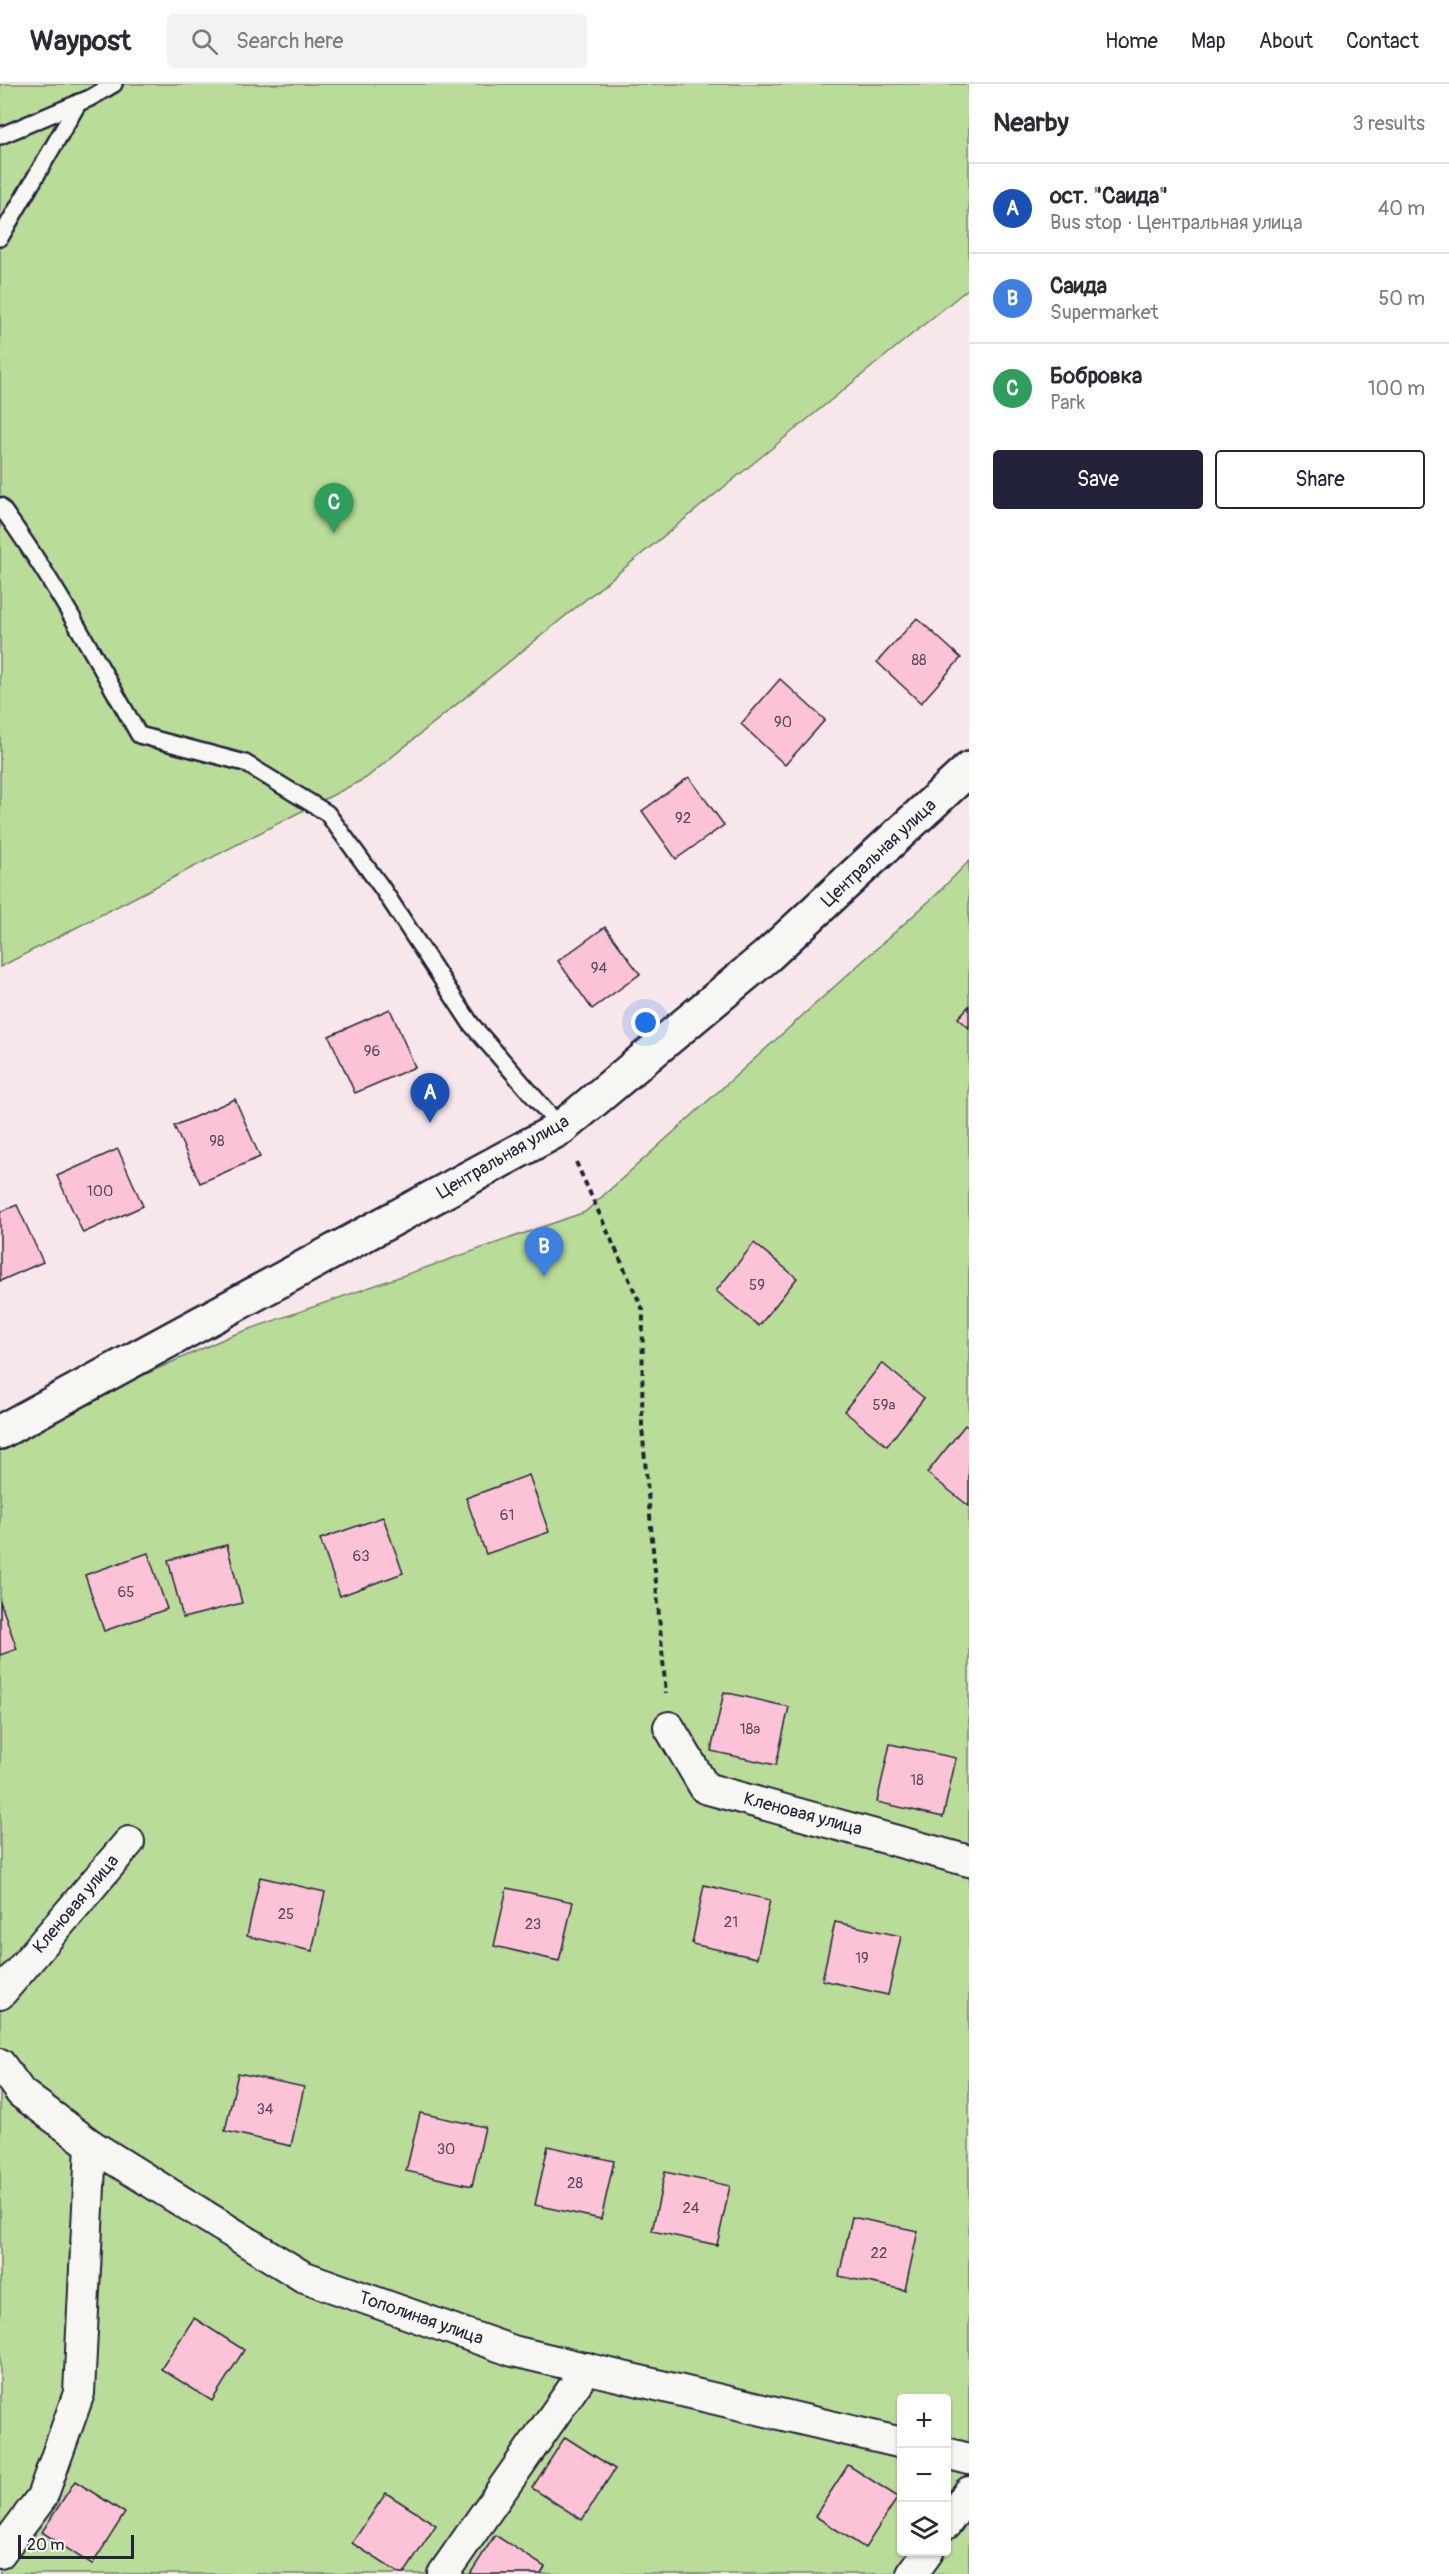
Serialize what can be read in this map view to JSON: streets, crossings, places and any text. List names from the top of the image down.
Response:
{
  "streets": {
    "street": ["Центральная улица", "Кленовая улица", "Тополиная улица"]
  },
  "house_numbers": [
    "88",
    "90",
    "92",
    "94",
    "96",
    "98",
    "100",
    "59",
    "59а",
    "61",
    "63",
    "65",
    "18а",
    "18",
    "25",
    "21",
    "23",
    "19",
    "34",
    "30",
    "28",
    "24",
    "22"
  ],
  "scale_bar": "20 m",
  "page": {
    "header": "Waypost",
    "search": "Search here",
    "nav": [
      "Home",
      "Map",
      "About",
      "Contact"
    ],
    "heading": ["Nearby", "3 results"],
    "list": [
      {
        "mark": "A",
        "name": "ост. \"Саида\"",
        "note": "Bus stop · Центральная улица",
        "value": "40 m"
      },
      {
        "mark": "B",
        "name": "Саида",
        "note": "Supermarket",
        "value": "50 m"
      },
      {
        "mark": "C",
        "name": "Бобровка",
        "note": "Park",
        "value": "100 m"
      }
    ],
    "buttons": ["Save", "Share"],
    "pins": ["C", "A", "B"],
    "map_buttons": ["+", "−"],
    "scale": "20 m"
  }
}
